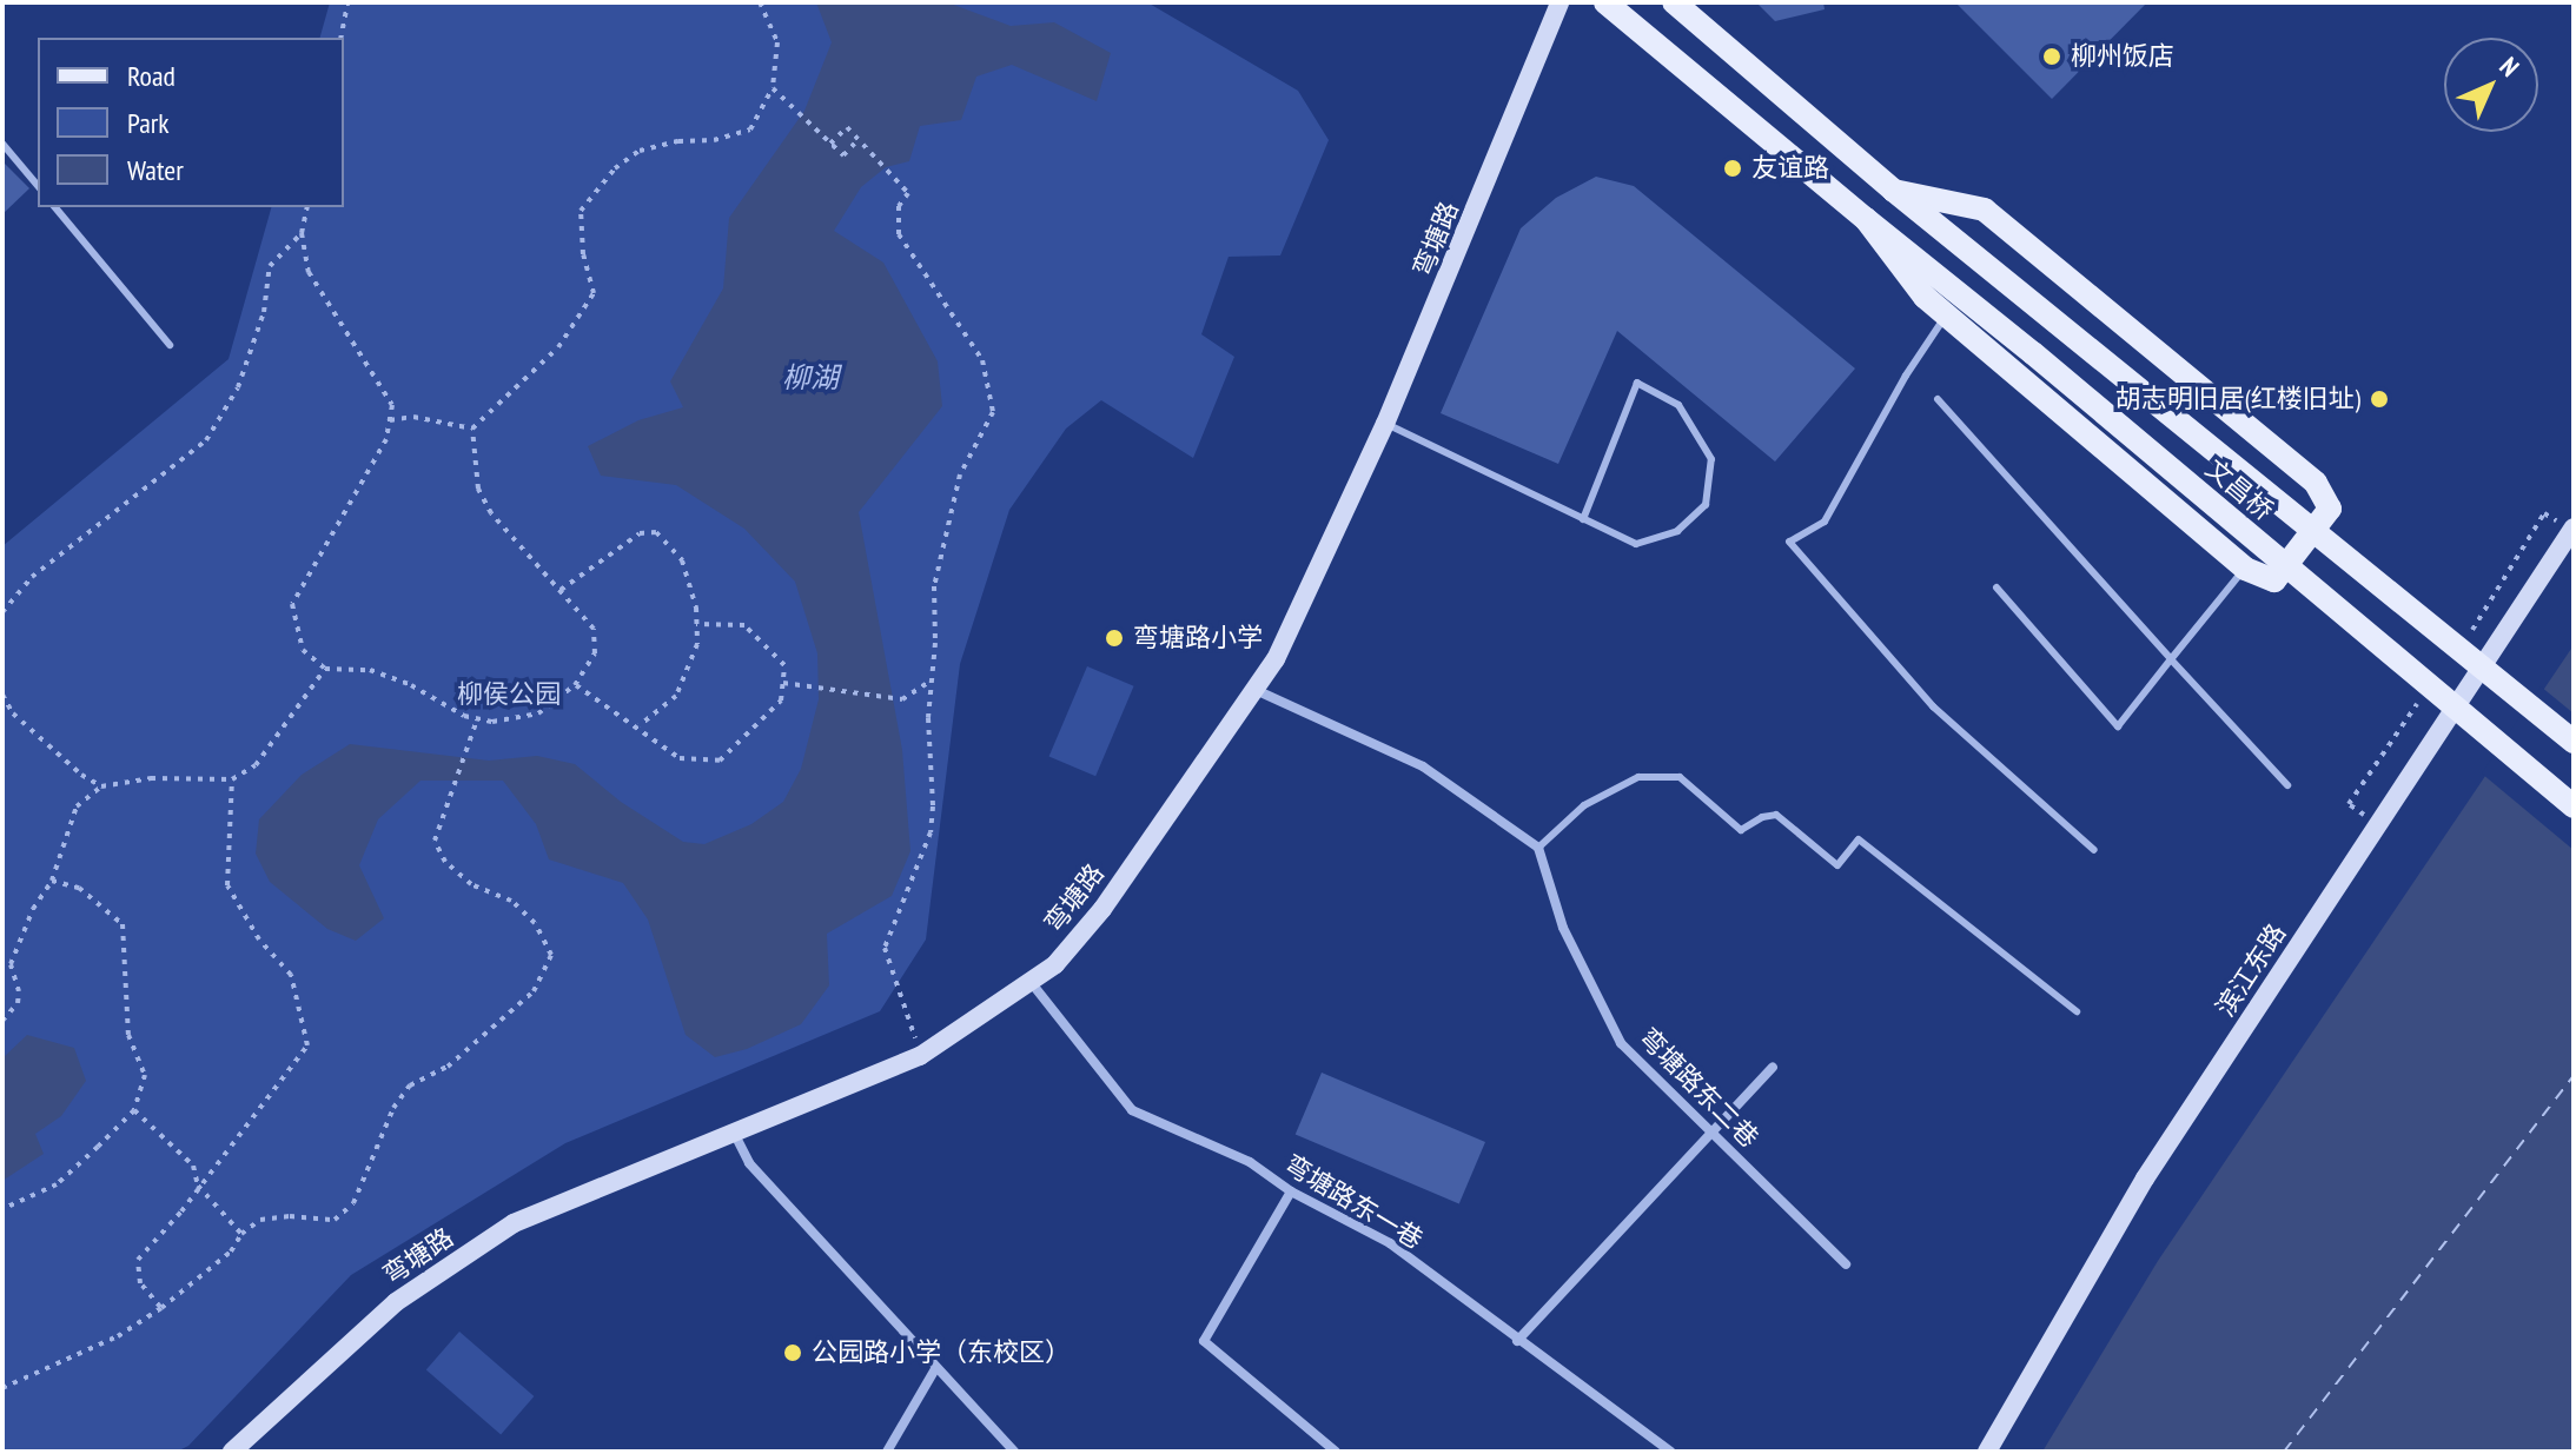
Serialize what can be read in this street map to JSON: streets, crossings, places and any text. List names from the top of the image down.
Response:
{
  "streets": {
    "main road": ["文昌桥"],
    "street": [
      "弯塘路",
      "滨江东路",
      "弯塘路东二巷",
      "弯塘路东一巷"
    ]
  },
  "crossings": [
    ["弯塘路", "弯塘路东一巷"]
  ],
  "water": ["柳湖"],
  "parks": ["柳侯公园"],
  "places": [
    "柳州饭店",
    "友谊路",
    "胡志明旧居(红楼旧址)",
    "弯塘路小学",
    "公园路小学（东校区）"
  ],
  "legend": ["Road", "Park", "Water"],
  "north": "top right"
}
